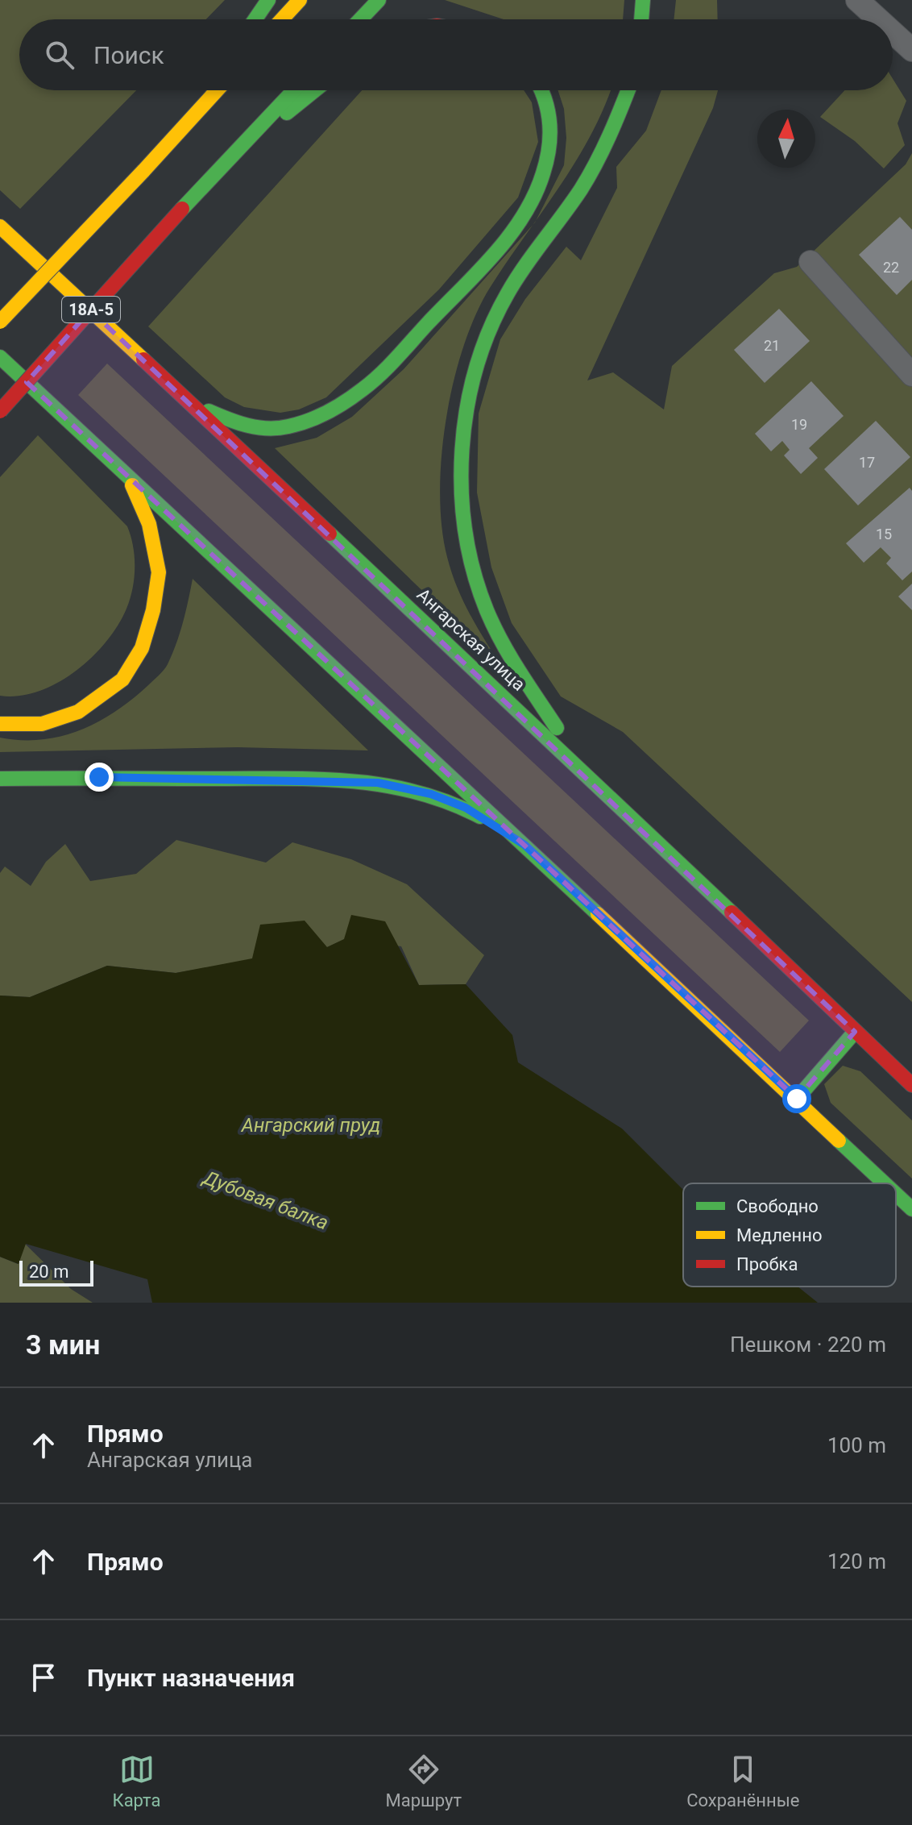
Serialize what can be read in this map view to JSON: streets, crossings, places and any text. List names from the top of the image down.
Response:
{
  "streets": {
    "main road": ["18А-5", "Ангарская улица"]
  },
  "water": ["Ангарский пруд", "Дубовая балка"],
  "house_numbers": [
    "22",
    "21",
    "19",
    "17",
    "15"
  ],
  "legend": ["Свободно", "Медленно", "Пробка"],
  "scale_bar": "20 m",
  "north": "top",
  "page": {
    "search": "Поиск",
    "scale": "20 m",
    "heading": ["3 мин", "Пешком · 220 m"],
    "list": [
      ["Прямо", "Ангарская улица", "100 m"],
      ["Прямо", "120 m"],
      "Пункт назначения"
    ],
    "nav": ["Карта", "Маршрут", "Сохранённые"]
  }
}
